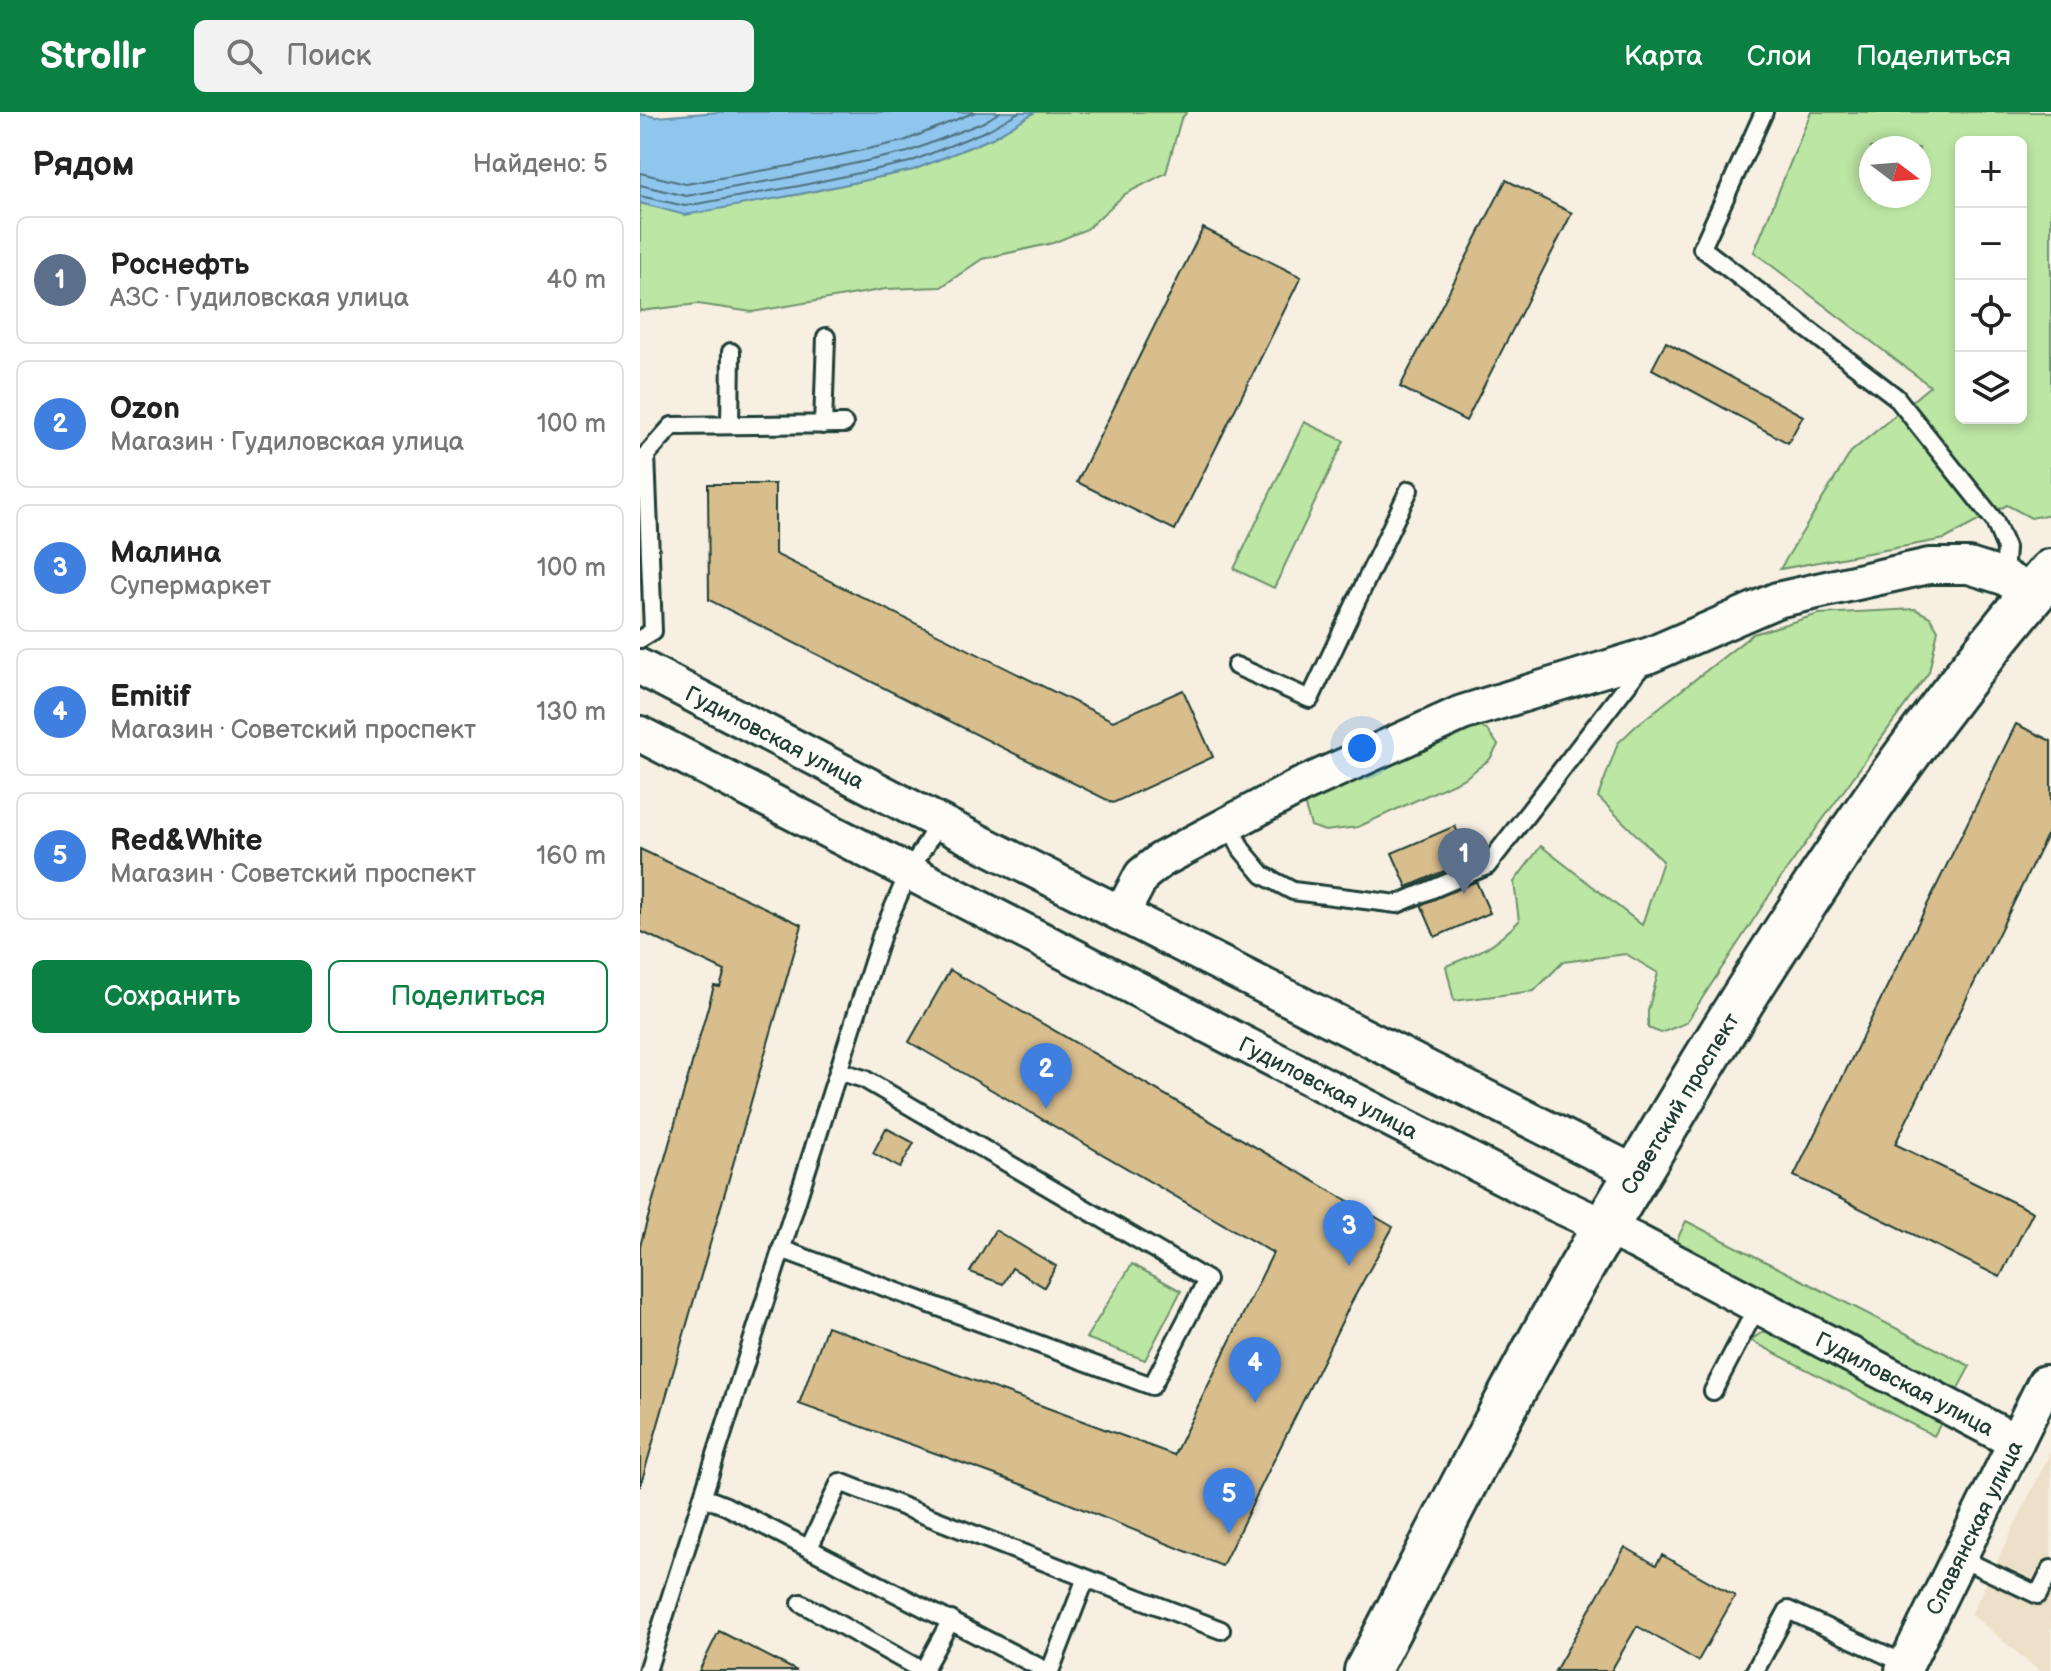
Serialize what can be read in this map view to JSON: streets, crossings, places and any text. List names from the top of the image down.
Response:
{
  "streets": {
    "main road": ["Советский проспект"],
    "street": ["Гудиловская улица", "Славянская улица"]
  },
  "crossings": [
    ["Гудиловская улица", "Советский проспект"],
    ["Гудиловская улица", "Славянская улица"]
  ],
  "north": "right",
  "page": {
    "header": "Strollr",
    "search": "Поиск",
    "nav": ["Карта", "Слои", "Поделиться"],
    "heading": ["Рядом", "Найдено: 5"],
    "map_buttons": ["+", "−"],
    "list": [
      {
        "mark": "1",
        "name": "Роснефть",
        "note": "АЗС · Гудиловская улица",
        "value": "40 m"
      },
      {
        "mark": "2",
        "name": "Ozon",
        "note": "Магазин · Гудиловская улица",
        "value": "100 m"
      },
      {
        "mark": "3",
        "name": "Малина",
        "note": "Супермаркет",
        "value": "100 m"
      },
      {
        "mark": "4",
        "name": "Emitif",
        "note": "Магазин · Советский проспект",
        "value": "130 m"
      },
      {
        "mark": "5",
        "name": "Red&White",
        "note": "Магазин · Советский проспект",
        "value": "160 m"
      }
    ],
    "pins": [
      "1",
      "2",
      "3",
      "4",
      "5"
    ],
    "buttons": ["Сохранить", "Поделиться"]
  }
}
